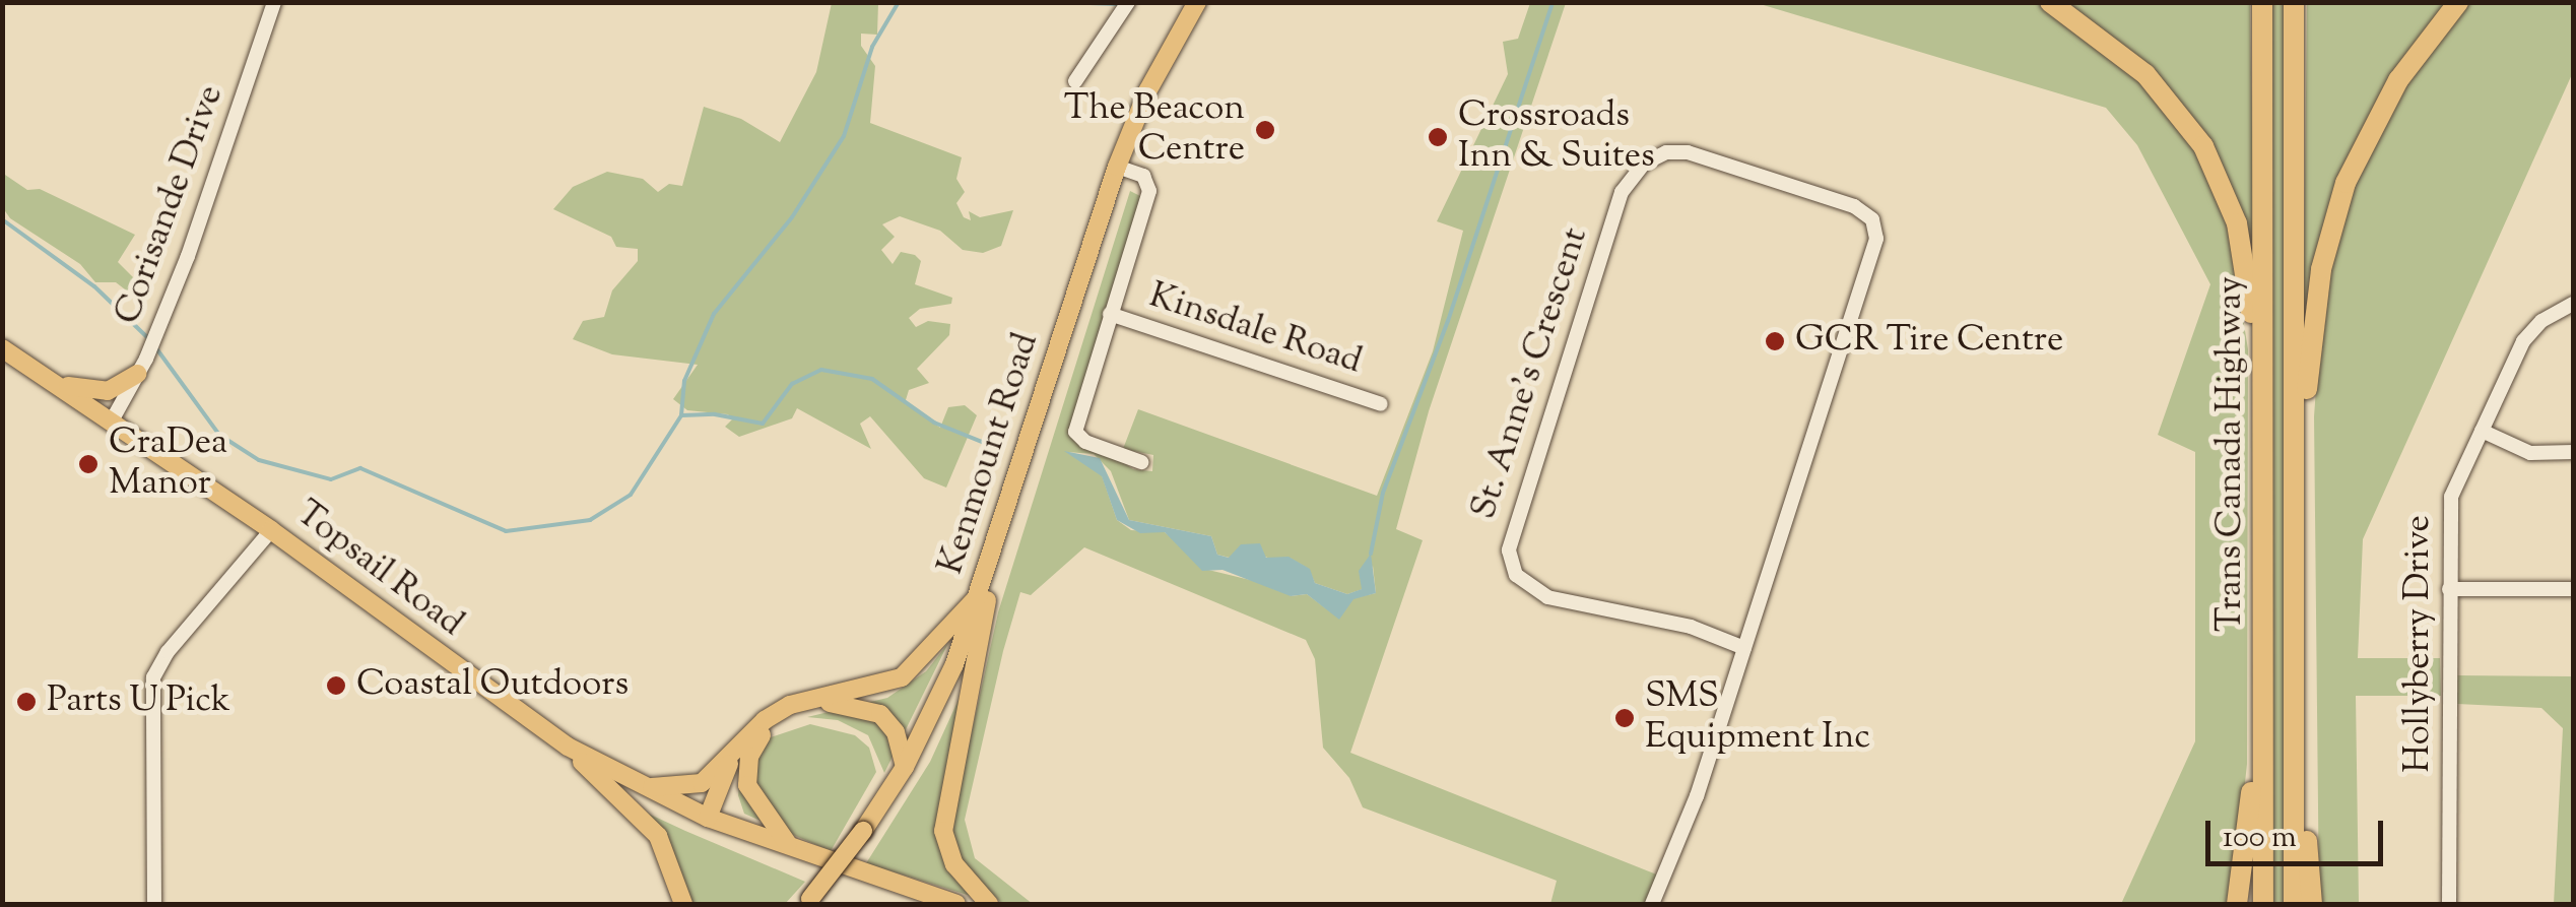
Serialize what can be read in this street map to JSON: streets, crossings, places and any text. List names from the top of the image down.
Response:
{
  "streets": {
    "highway": ["Trans Canada Highway"],
    "main road": ["Kenmount Road", "Topsail Road"],
    "street": [
      "Corisande Drive",
      "Kinsdale Road",
      "St. Anne's Crescent",
      "Hollyberry Drive"
    ]
  },
  "crossings": [
    ["Corisande Drive", "Topsail Road"]
  ],
  "places": [
    "The Beacon Centre",
    "Crossroads Inn & Suites",
    "GCR Tire Centre",
    "CraDea Manor",
    "Coastal Outdoors",
    "Parts U Pick",
    "SMS Equipment Inc"
  ],
  "scale_bar": "100 m"
}
